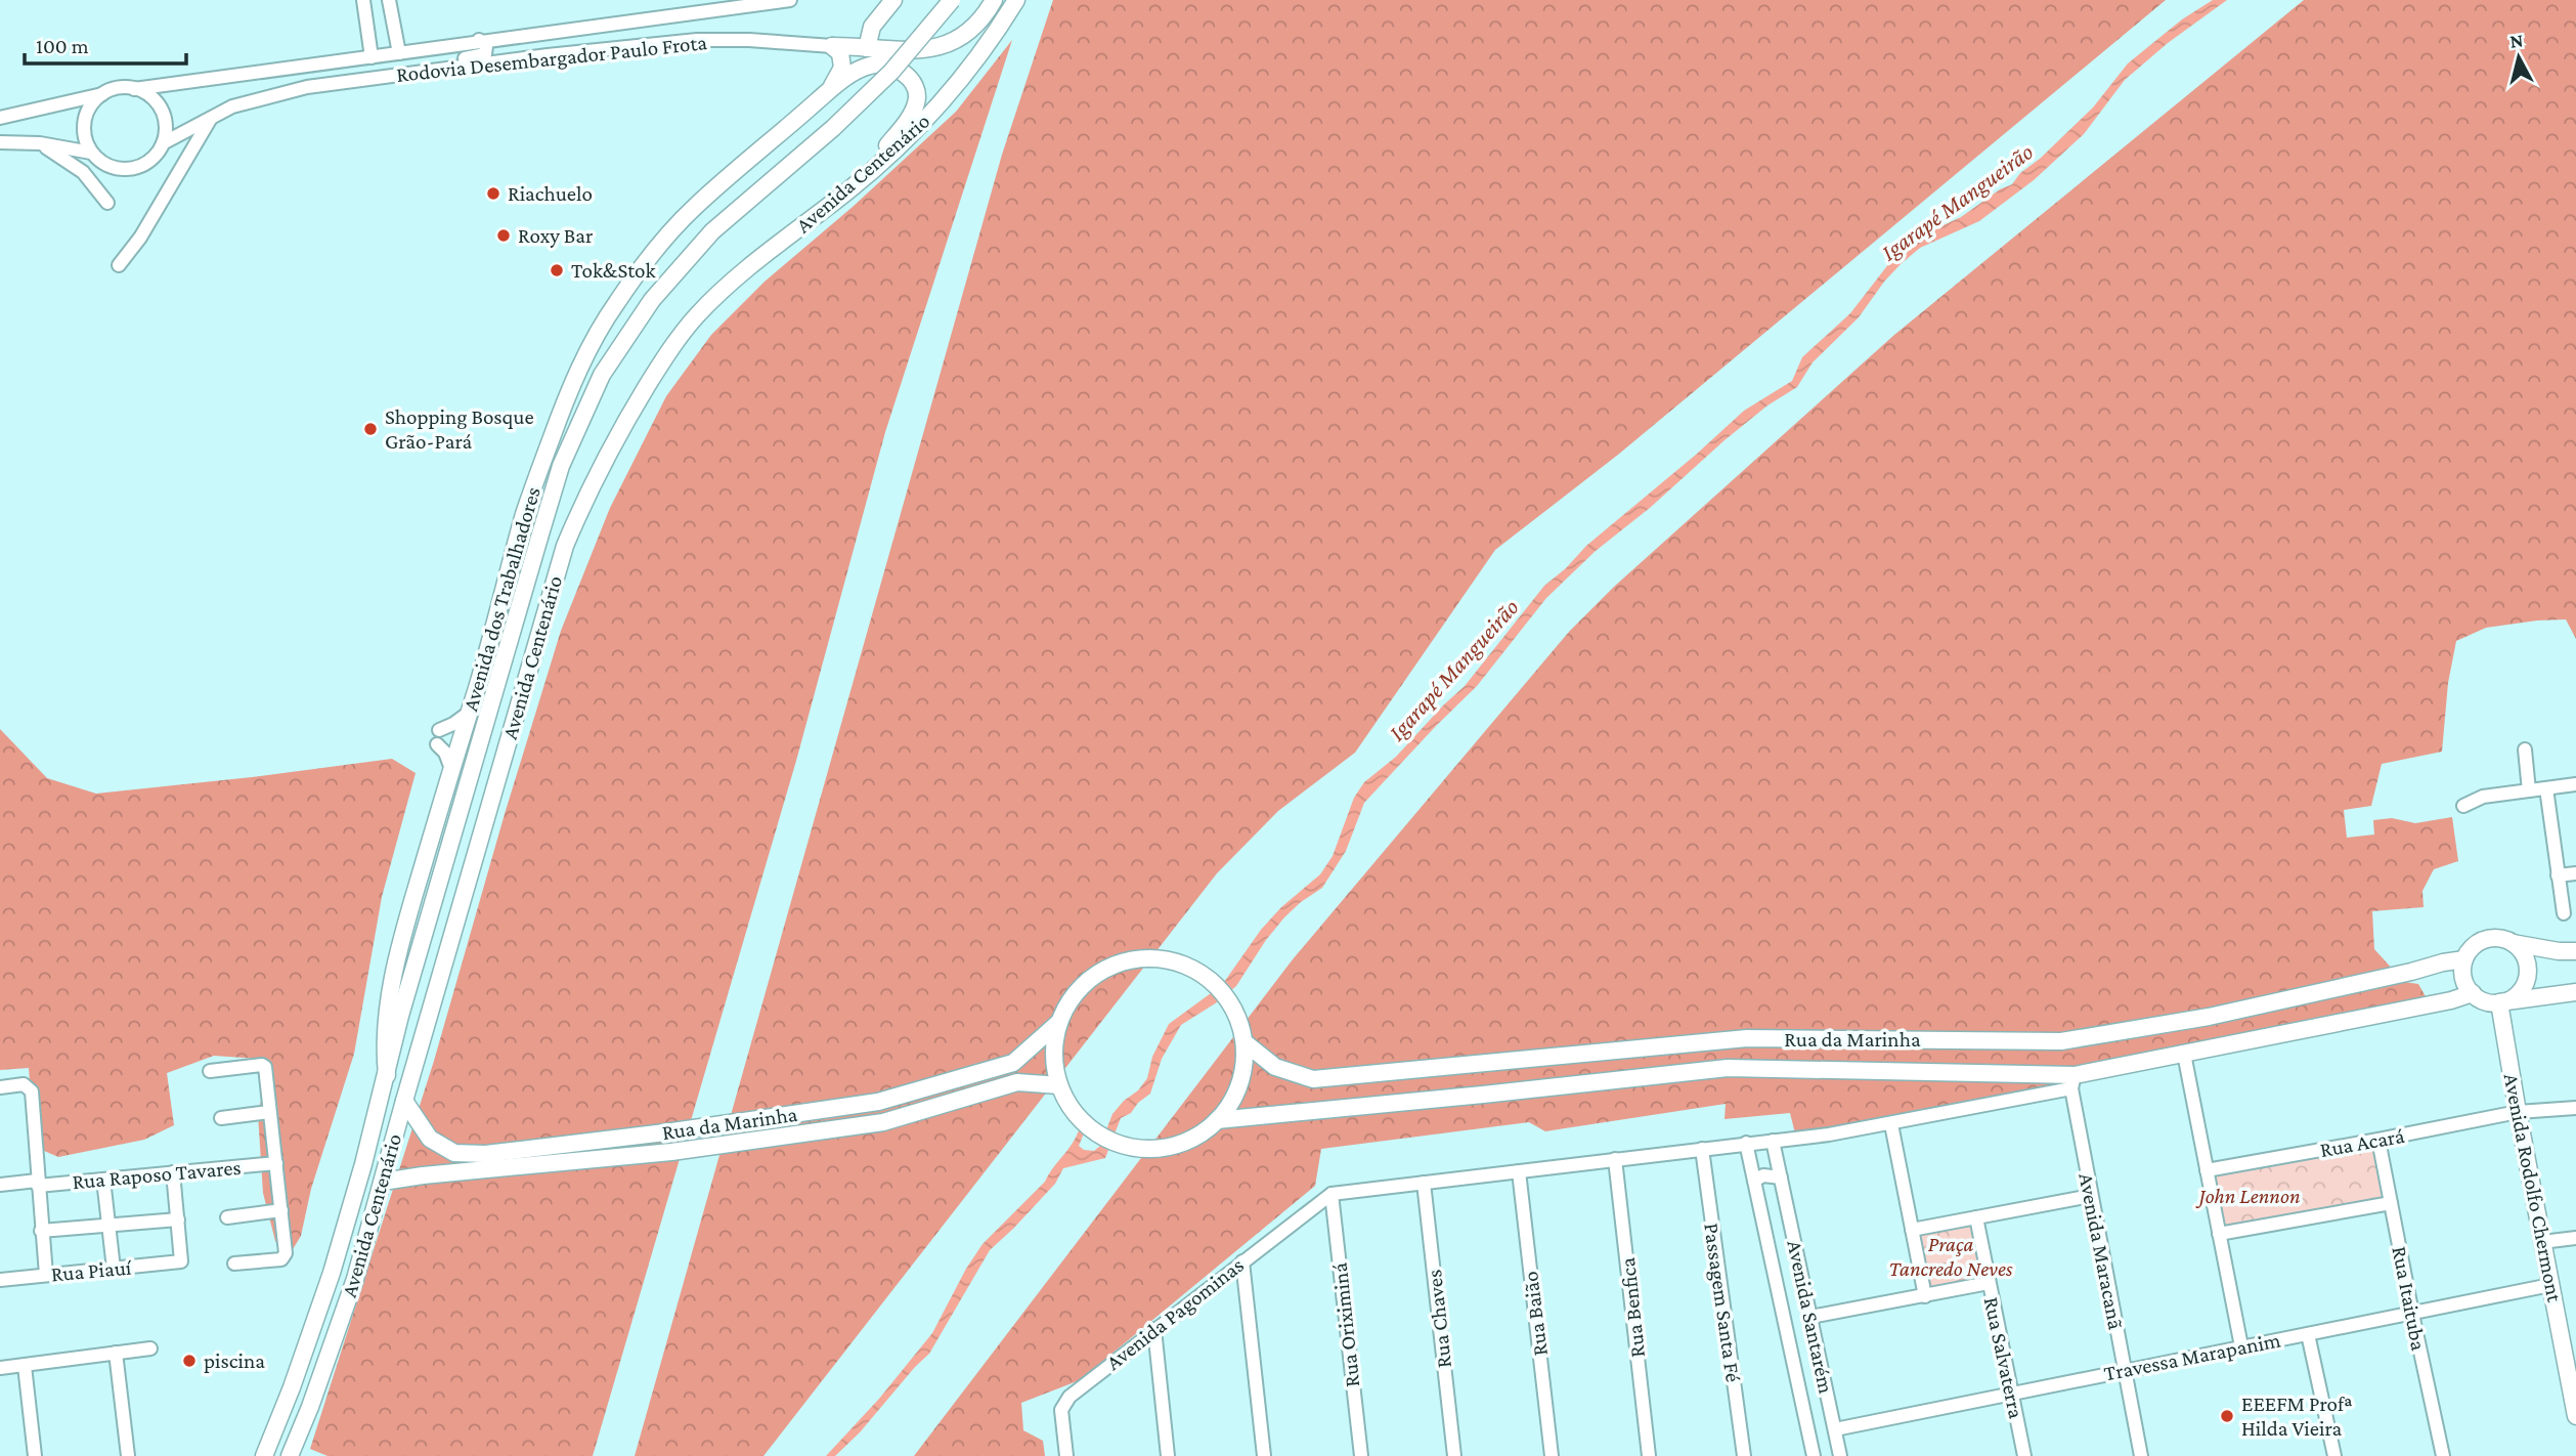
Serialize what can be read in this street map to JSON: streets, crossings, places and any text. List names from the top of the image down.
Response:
{
  "streets": {
    "main road": [
      "Rodovia Desembargador Paulo Frota",
      "Avenida Centenário",
      "Avenida dos Trabalhadores",
      "Rua da Marinha",
      "Avenida Rodolfo Chermont"
    ],
    "street": [
      "Rua Acará",
      "Rua Raposo Tavares",
      "Avenida Maracanã",
      "Rua Piauí",
      "Rua Itaituba",
      "Passagem Santa Fé",
      "Rua Benfica",
      "Avenida Pagominas",
      "Rua Baião",
      "Avenida Santarém",
      "Rua Chaves",
      "Rua Oriximiná",
      "Travessa Marapanim",
      "Rua Salvaterra"
    ]
  },
  "crossings": [
    ["Avenida Centenário", "Avenida dos Trabalhadores"],
    ["Avenida Centenário", "Rua da Marinha"],
    ["Rua da Marinha", "Avenida Rodolfo Chermont"],
    ["Rua da Marinha", "Avenida Maracanã"],
    ["Rua da Marinha", "Passagem Santa Fé"],
    ["Rua da Marinha", "Rua Benfica"],
    ["Rua da Marinha", "Avenida Pagominas"],
    ["Rua da Marinha", "Rua Baião"],
    ["Rua da Marinha", "Avenida Santarém"],
    ["Rua da Marinha", "Rua Chaves"],
    ["Rua da Marinha", "Rua Oriximiná"],
    ["Rua Acará", "Avenida Rodolfo Chermont"],
    ["Rua Acará", "Rua Itaituba"],
    ["Avenida Rodolfo Chermont", "Travessa Marapanim"],
    ["Avenida Maracanã", "Travessa Marapanim"],
    ["Rua Itaituba", "Travessa Marapanim"],
    ["Avenida Pagominas", "Rua Oriximiná"],
    ["Avenida Santarém", "Travessa Marapanim"],
    ["Travessa Marapanim", "Rua Salvaterra"]
  ],
  "water": ["Igarapé Mangueirão"],
  "parks": ["John Lennon", "Praça Tancredo Neves"],
  "places": [
    "Riachuelo",
    "Roxy Bar",
    "Tok&Stok",
    "Shopping Bosque Grão-Pará",
    "piscina",
    "EEEFM Profª Hilda Vieira"
  ],
  "scale_bar": "100 m",
  "north": "top"
}
